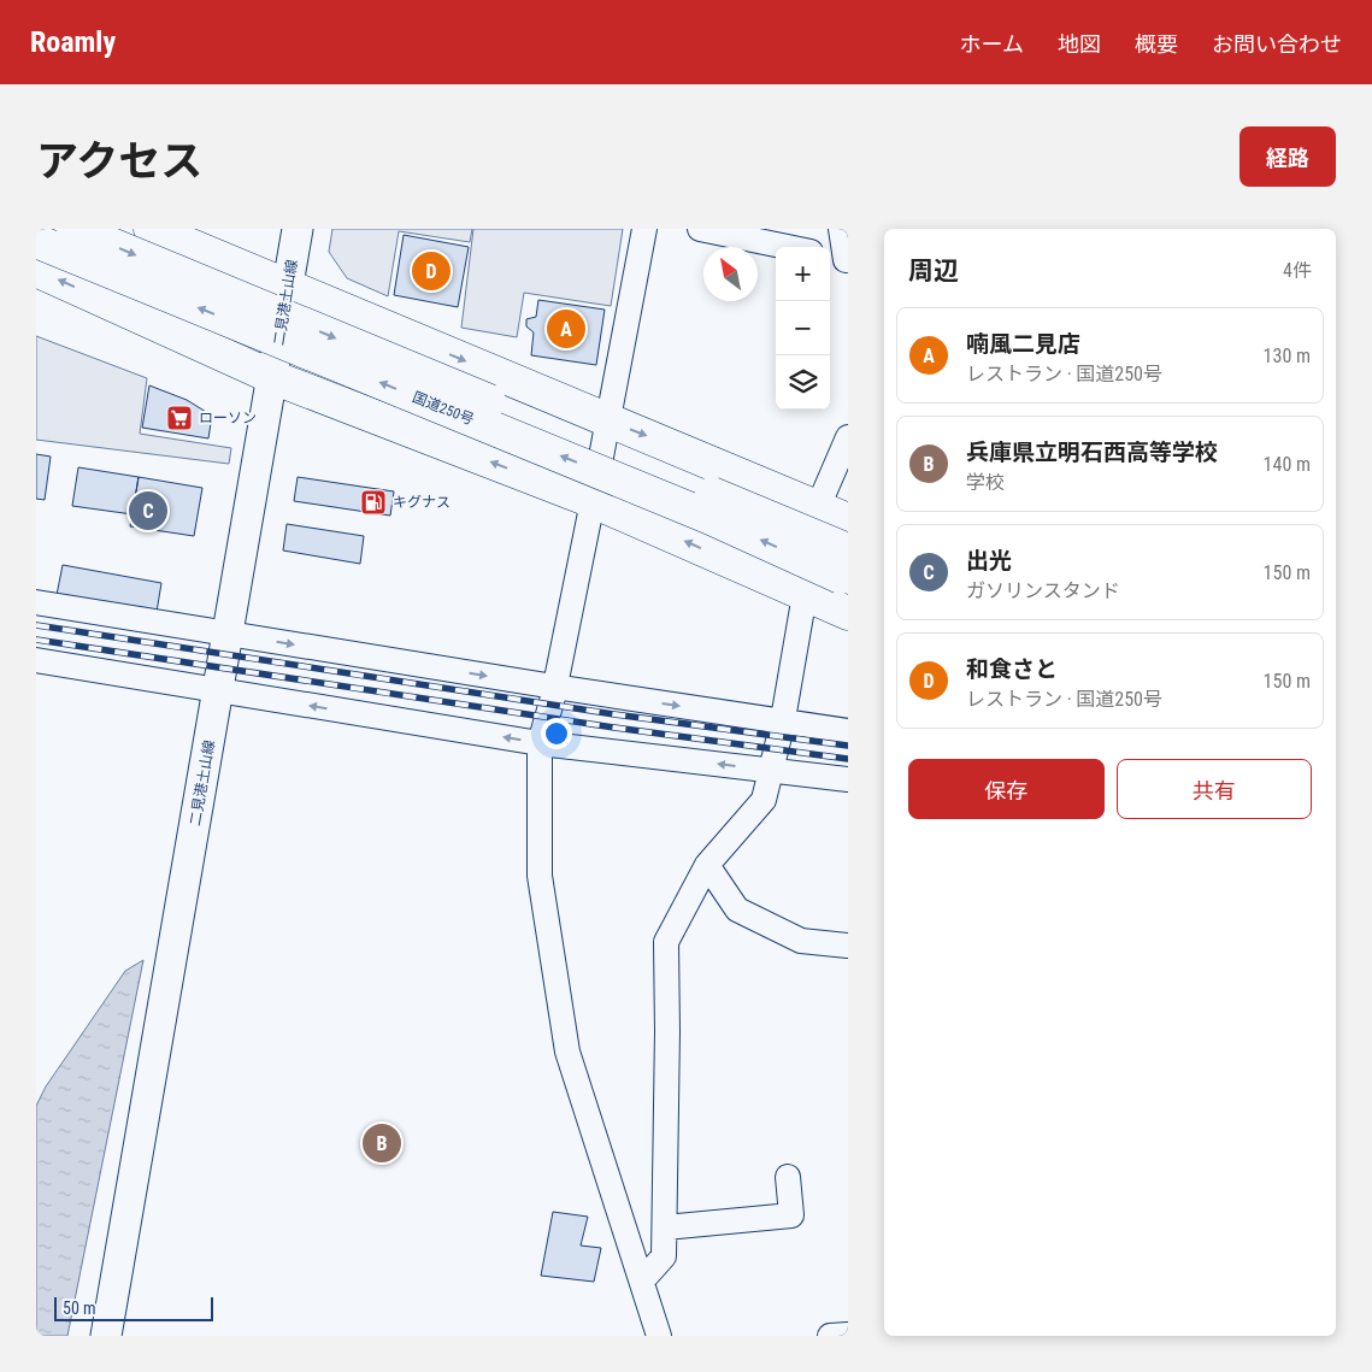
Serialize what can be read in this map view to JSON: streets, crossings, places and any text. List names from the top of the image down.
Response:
{
  "streets": {
    "highway": ["国道250号"],
    "main road": ["二見港土山線"]
  },
  "places": {
    "supermarket": ["ローソン"],
    "fuel station": ["キグナス"]
  },
  "scale_bar": "50 m",
  "north": "top left",
  "page": {
    "header": "Roamly",
    "nav": [
      "ホーム",
      "地図",
      "概要",
      "お問い合わせ"
    ],
    "title": "アクセス",
    "buttons": [
      "経路",
      ["保存", "共有"]
    ],
    "heading": ["周辺", "4件"],
    "map_buttons": ["+", "−"],
    "pins": [
      "D",
      "A",
      "C",
      "B"
    ],
    "list": [
      {
        "mark": "A",
        "name": "喃風二見店",
        "note": "レストラン · 国道250号",
        "value": "130 m"
      },
      {
        "mark": "B",
        "name": "兵庫県立明石西高等学校",
        "note": "学校",
        "value": "140 m"
      },
      {
        "mark": "C",
        "name": "出光",
        "note": "ガソリンスタンド",
        "value": "150 m"
      },
      {
        "mark": "D",
        "name": "和食さと",
        "note": "レストラン · 国道250号",
        "value": "150 m"
      }
    ],
    "scale": "50 m"
  }
}
